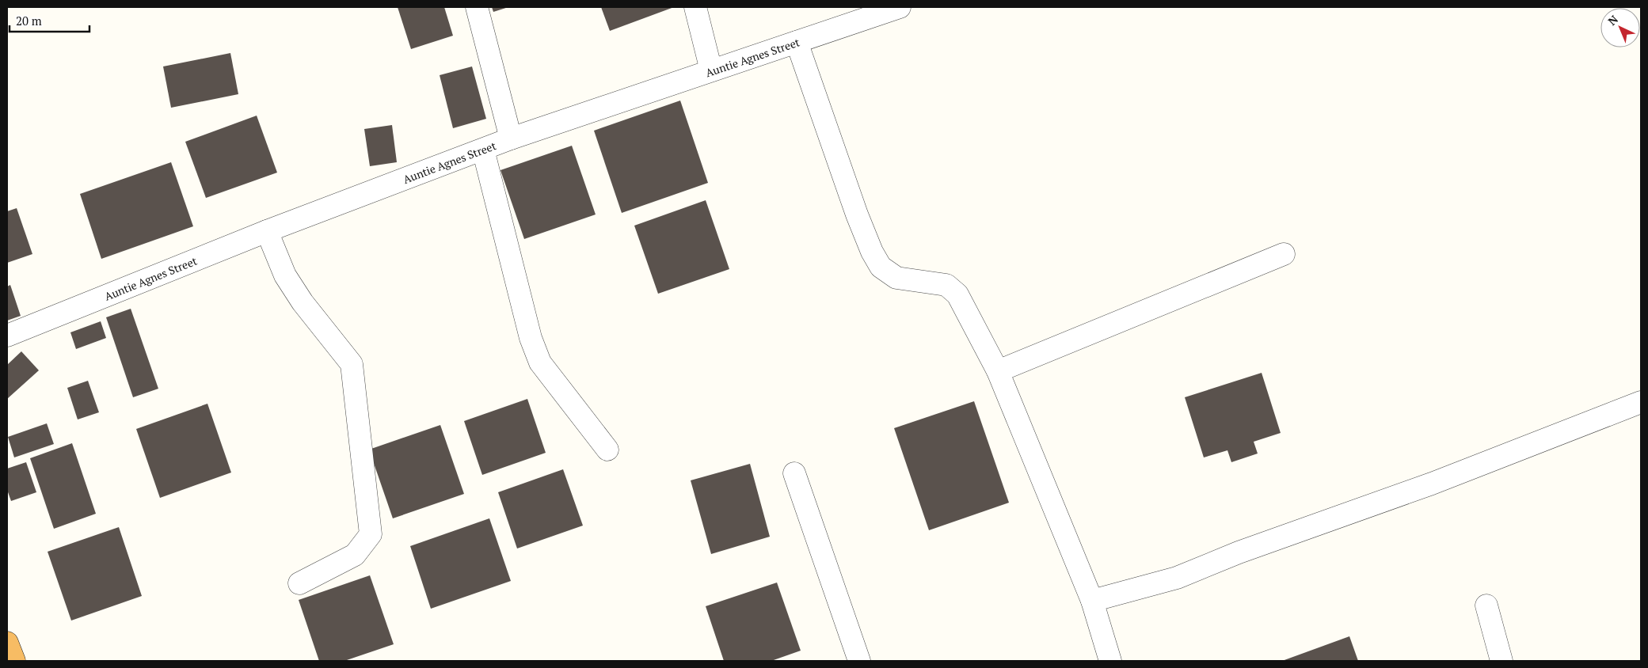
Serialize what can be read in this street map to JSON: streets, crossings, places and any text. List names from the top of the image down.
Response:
{
  "streets": {
    "street": ["Auntie Agnes Street"]
  },
  "scale_bar": "20 m",
  "north": "top left"
}
